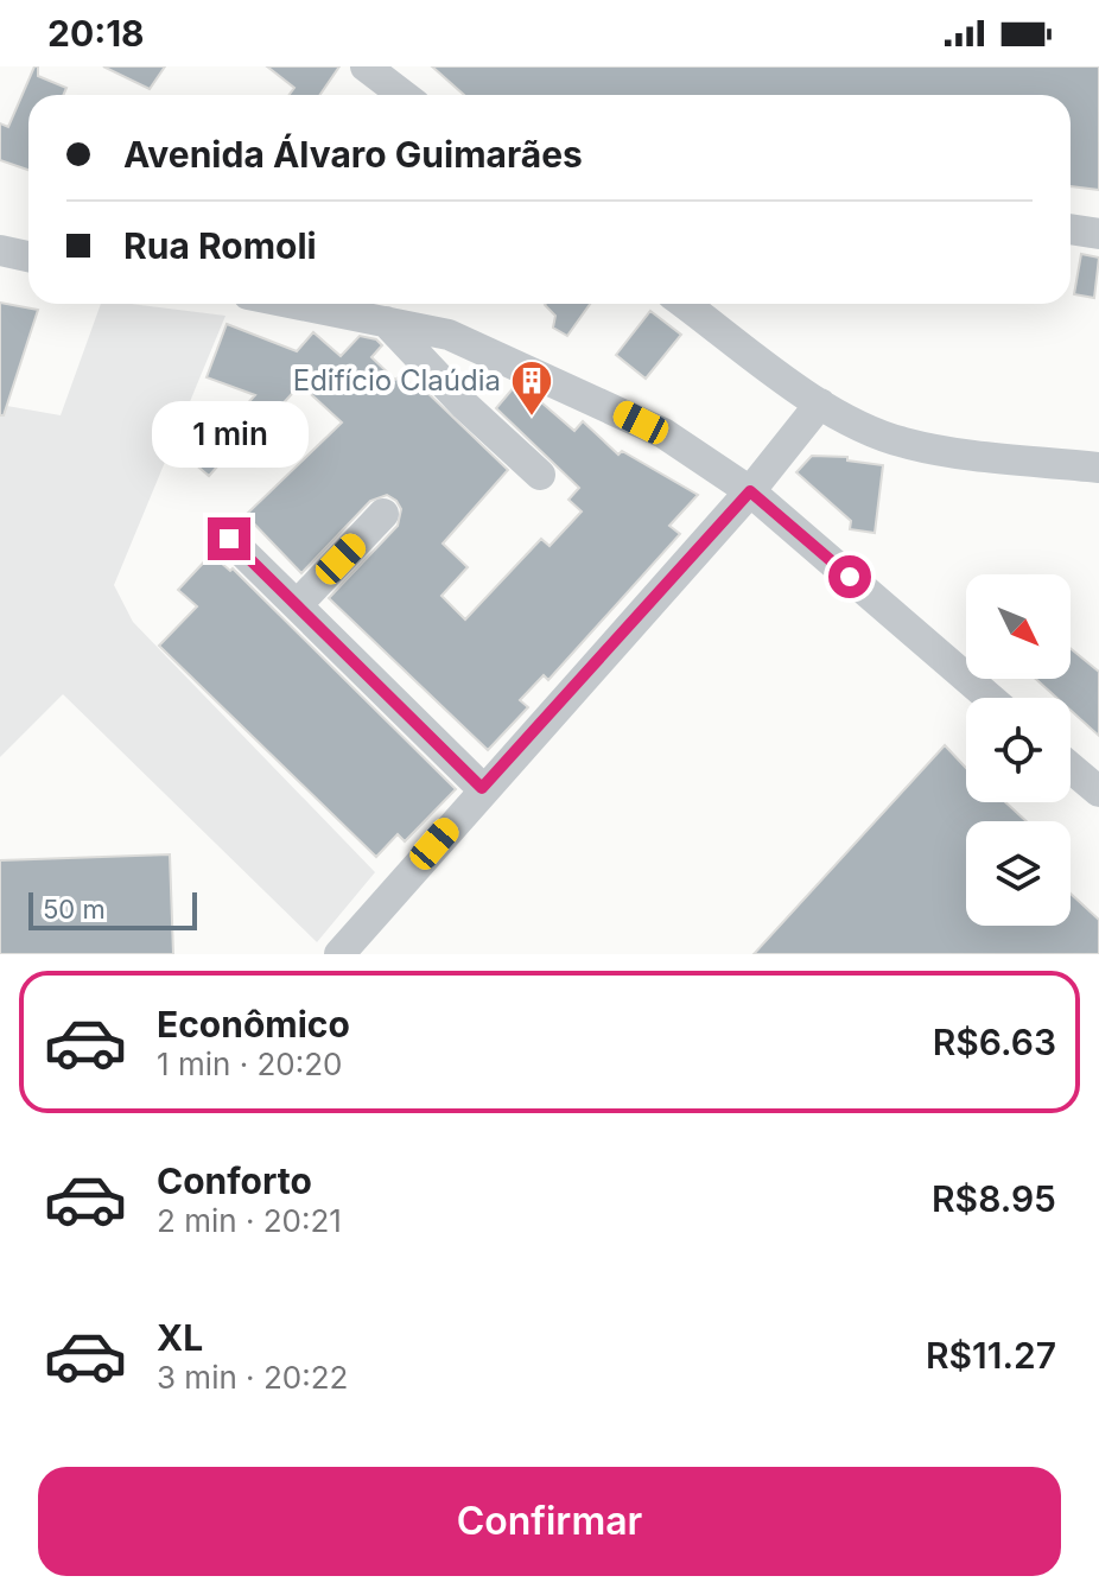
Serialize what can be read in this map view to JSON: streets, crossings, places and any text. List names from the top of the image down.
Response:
{
  "places": {
    "building": ["Edifício Claúdia"]
  },
  "scale_bar": "50 m",
  "north": "bottom right",
  "page": {
    "status": "20:18",
    "banner": ["Avenida Álvaro Guimarães", "Rua Romoli"],
    "bubble": "1 min",
    "scale": "50 m",
    "list": [
      {
        "name": "Econômico",
        "note": "1 min · 20:20",
        "value": "R$6.63"
      },
      {
        "name": "Conforto",
        "note": "2 min · 20:21",
        "value": "R$8.95"
      },
      {
        "name": "XL",
        "note": "3 min · 20:22",
        "value": "R$11.27"
      }
    ],
    "buttons": "Confirmar"
  }
}
